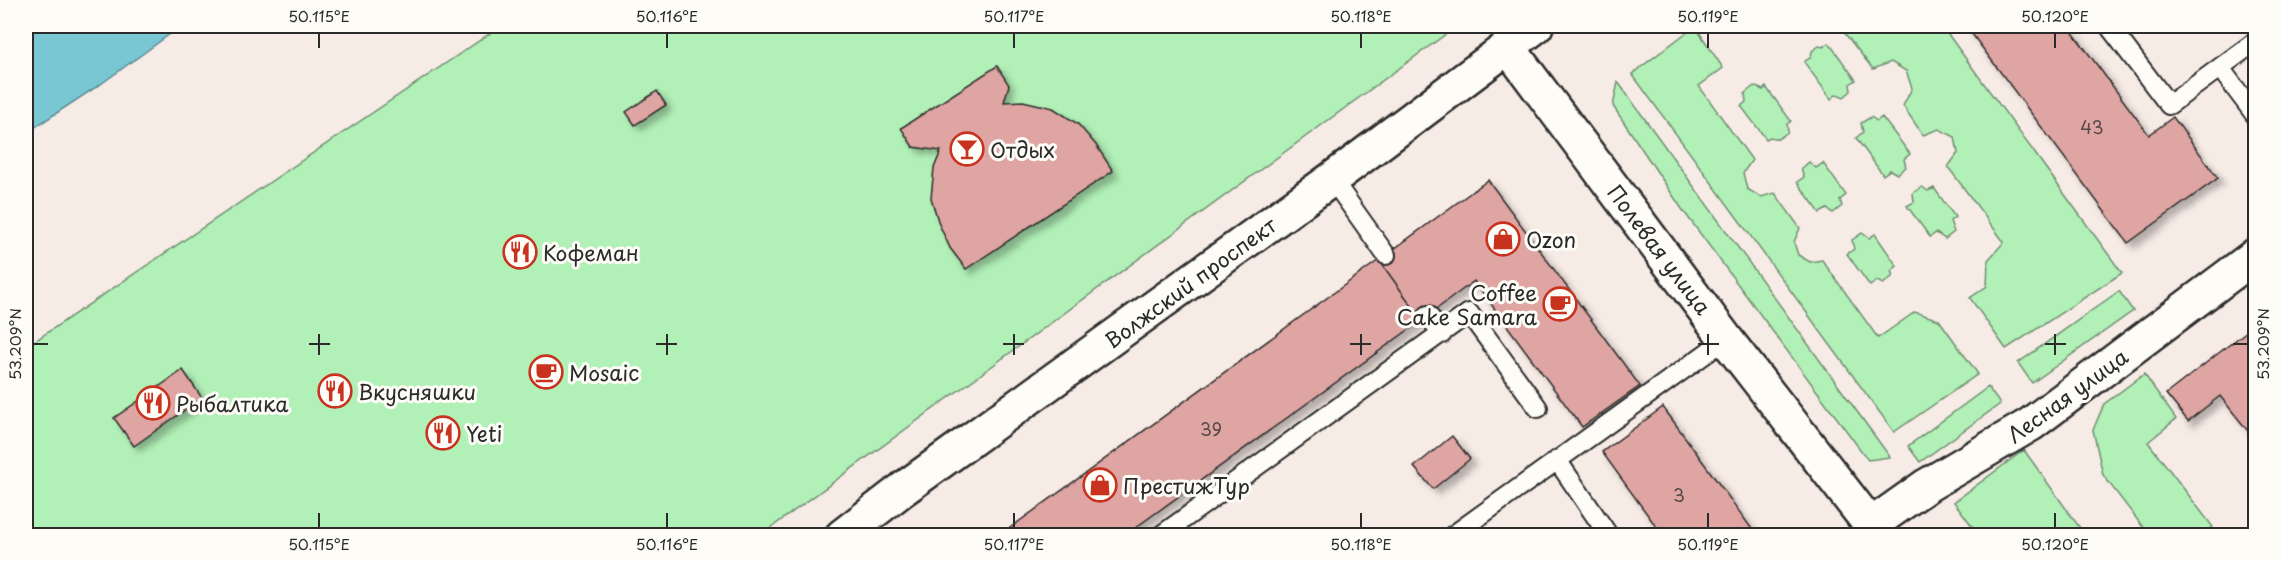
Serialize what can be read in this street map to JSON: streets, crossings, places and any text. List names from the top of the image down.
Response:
{
  "streets": {
    "street": ["Полевая улица", "Волжский проспект", "Лесная улица"]
  },
  "crossings": [
    ["Полевая улица", "Волжский проспект"],
    ["Полевая улица", "Лесная улица"]
  ],
  "places": {
    "bar": ["Отдых"],
    "shop": ["Ozon", "ПрестижТур"],
    "restaurant": [
      "Кофеман",
      "Вкусняшки",
      "Рыбалтика",
      "Yeti"
    ],
    "cafe": ["Coffee Cake Samara", "Mosaic"]
  },
  "house_numbers": ["43", "39", "3"],
  "coordinates": [
    "50.115°E",
    "50.116°E",
    "50.117°E",
    "50.118°E",
    "50.119°E",
    "50.120°E",
    "53.209°N"
  ]
}
